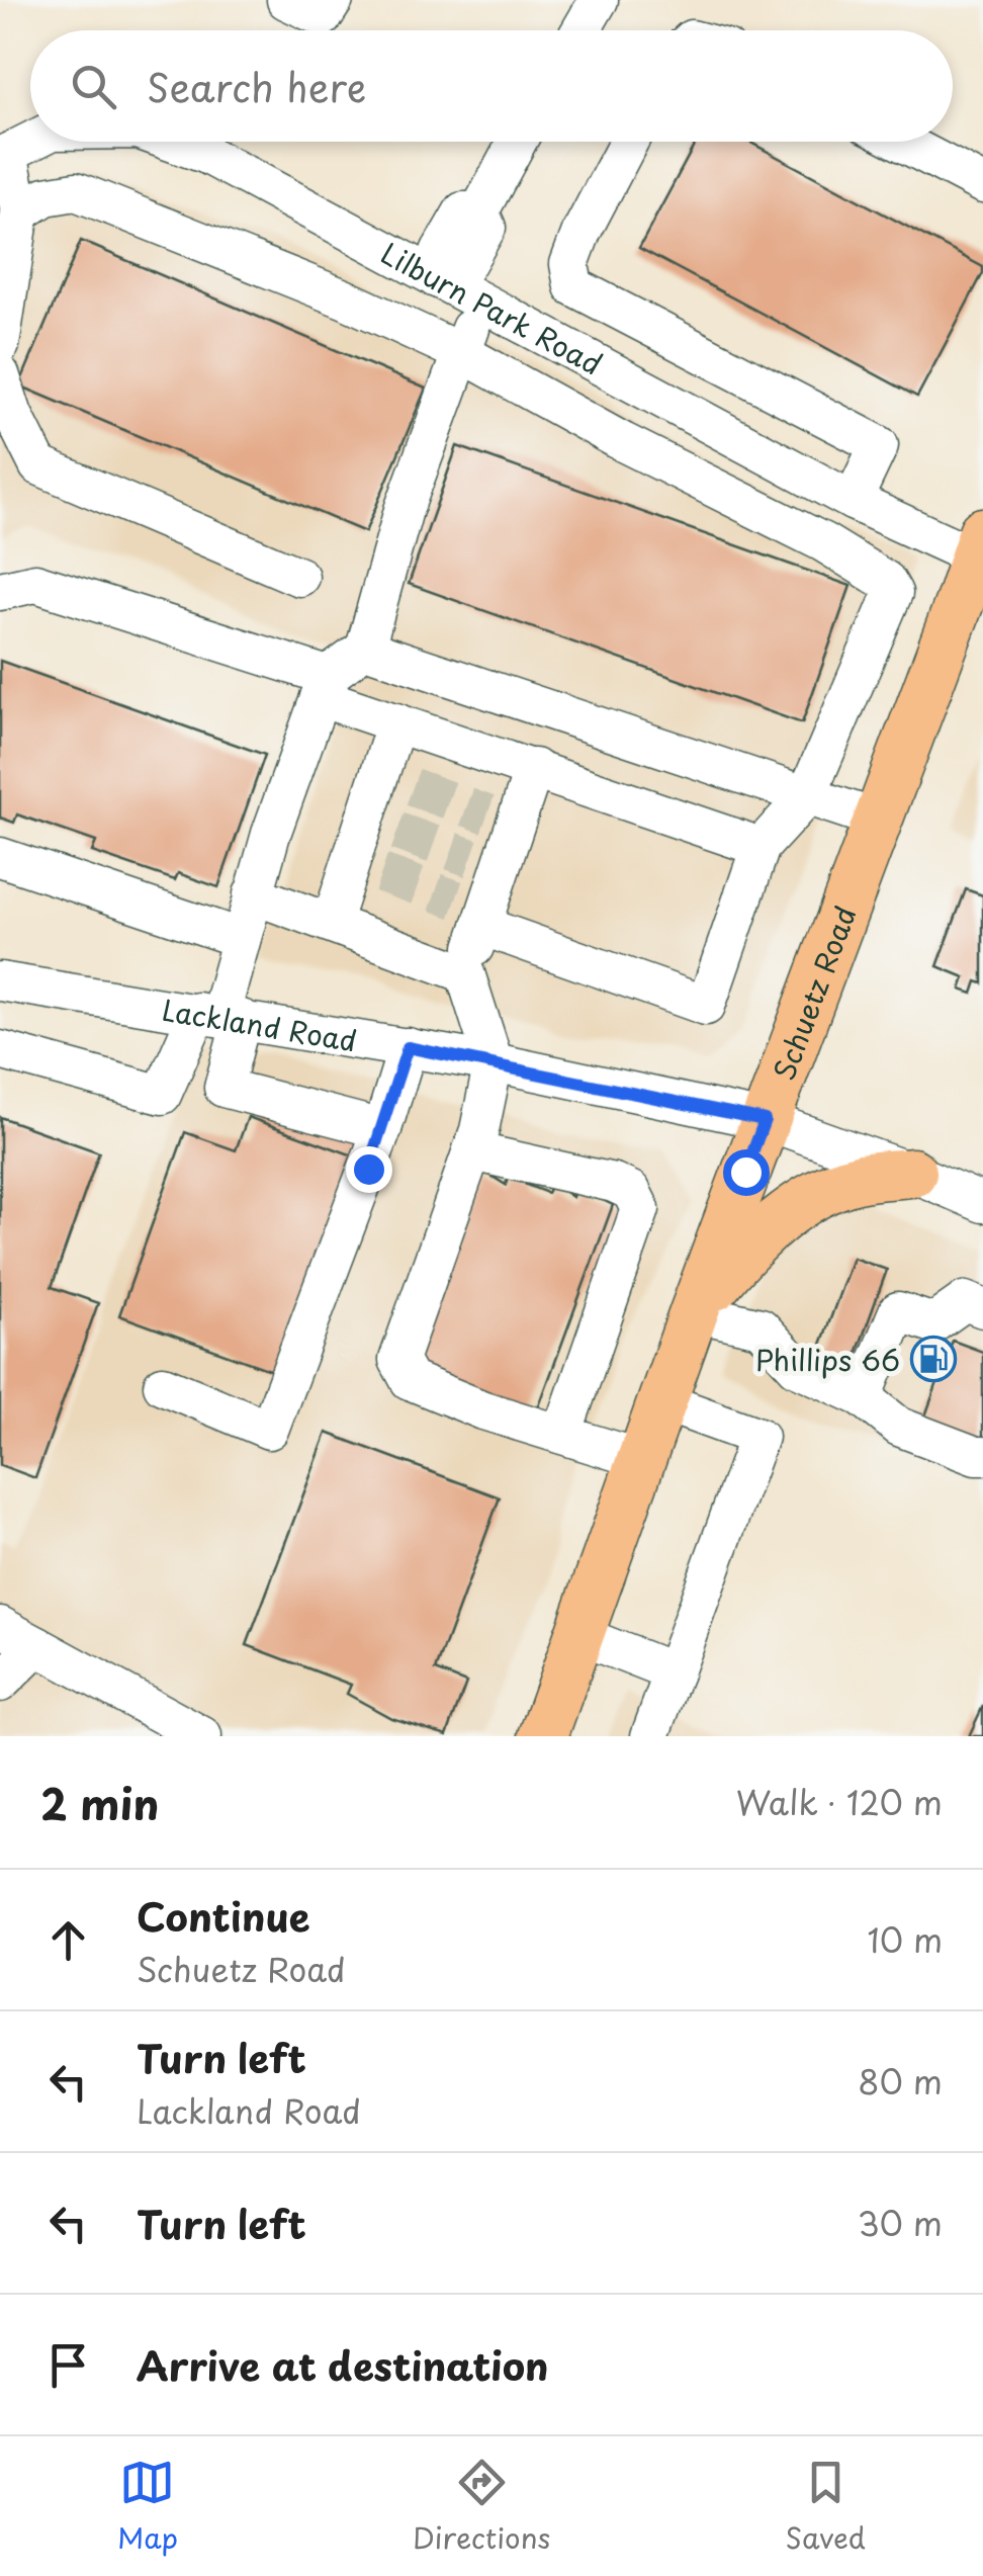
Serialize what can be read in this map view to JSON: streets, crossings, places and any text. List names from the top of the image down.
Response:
{
  "streets": {
    "main road": ["Schuetz Road"],
    "street": ["Lilburn Park Road", "Lackland Road"]
  },
  "crossings": [
    ["Lilburn Park Road", "Schuetz Road"],
    ["Schuetz Road", "Lackland Road"]
  ],
  "places": {
    "fuel station": ["Phillips 66"]
  },
  "page": {
    "search": "Search here",
    "heading": ["2 min", "Walk · 120 m"],
    "list": [
      ["Continue", "Schuetz Road", "10 m"],
      ["Turn left", "Lackland Road", "80 m"],
      ["Turn left", "30 m"],
      "Arrive at destination"
    ],
    "nav": ["Map", "Directions", "Saved"]
  }
}
